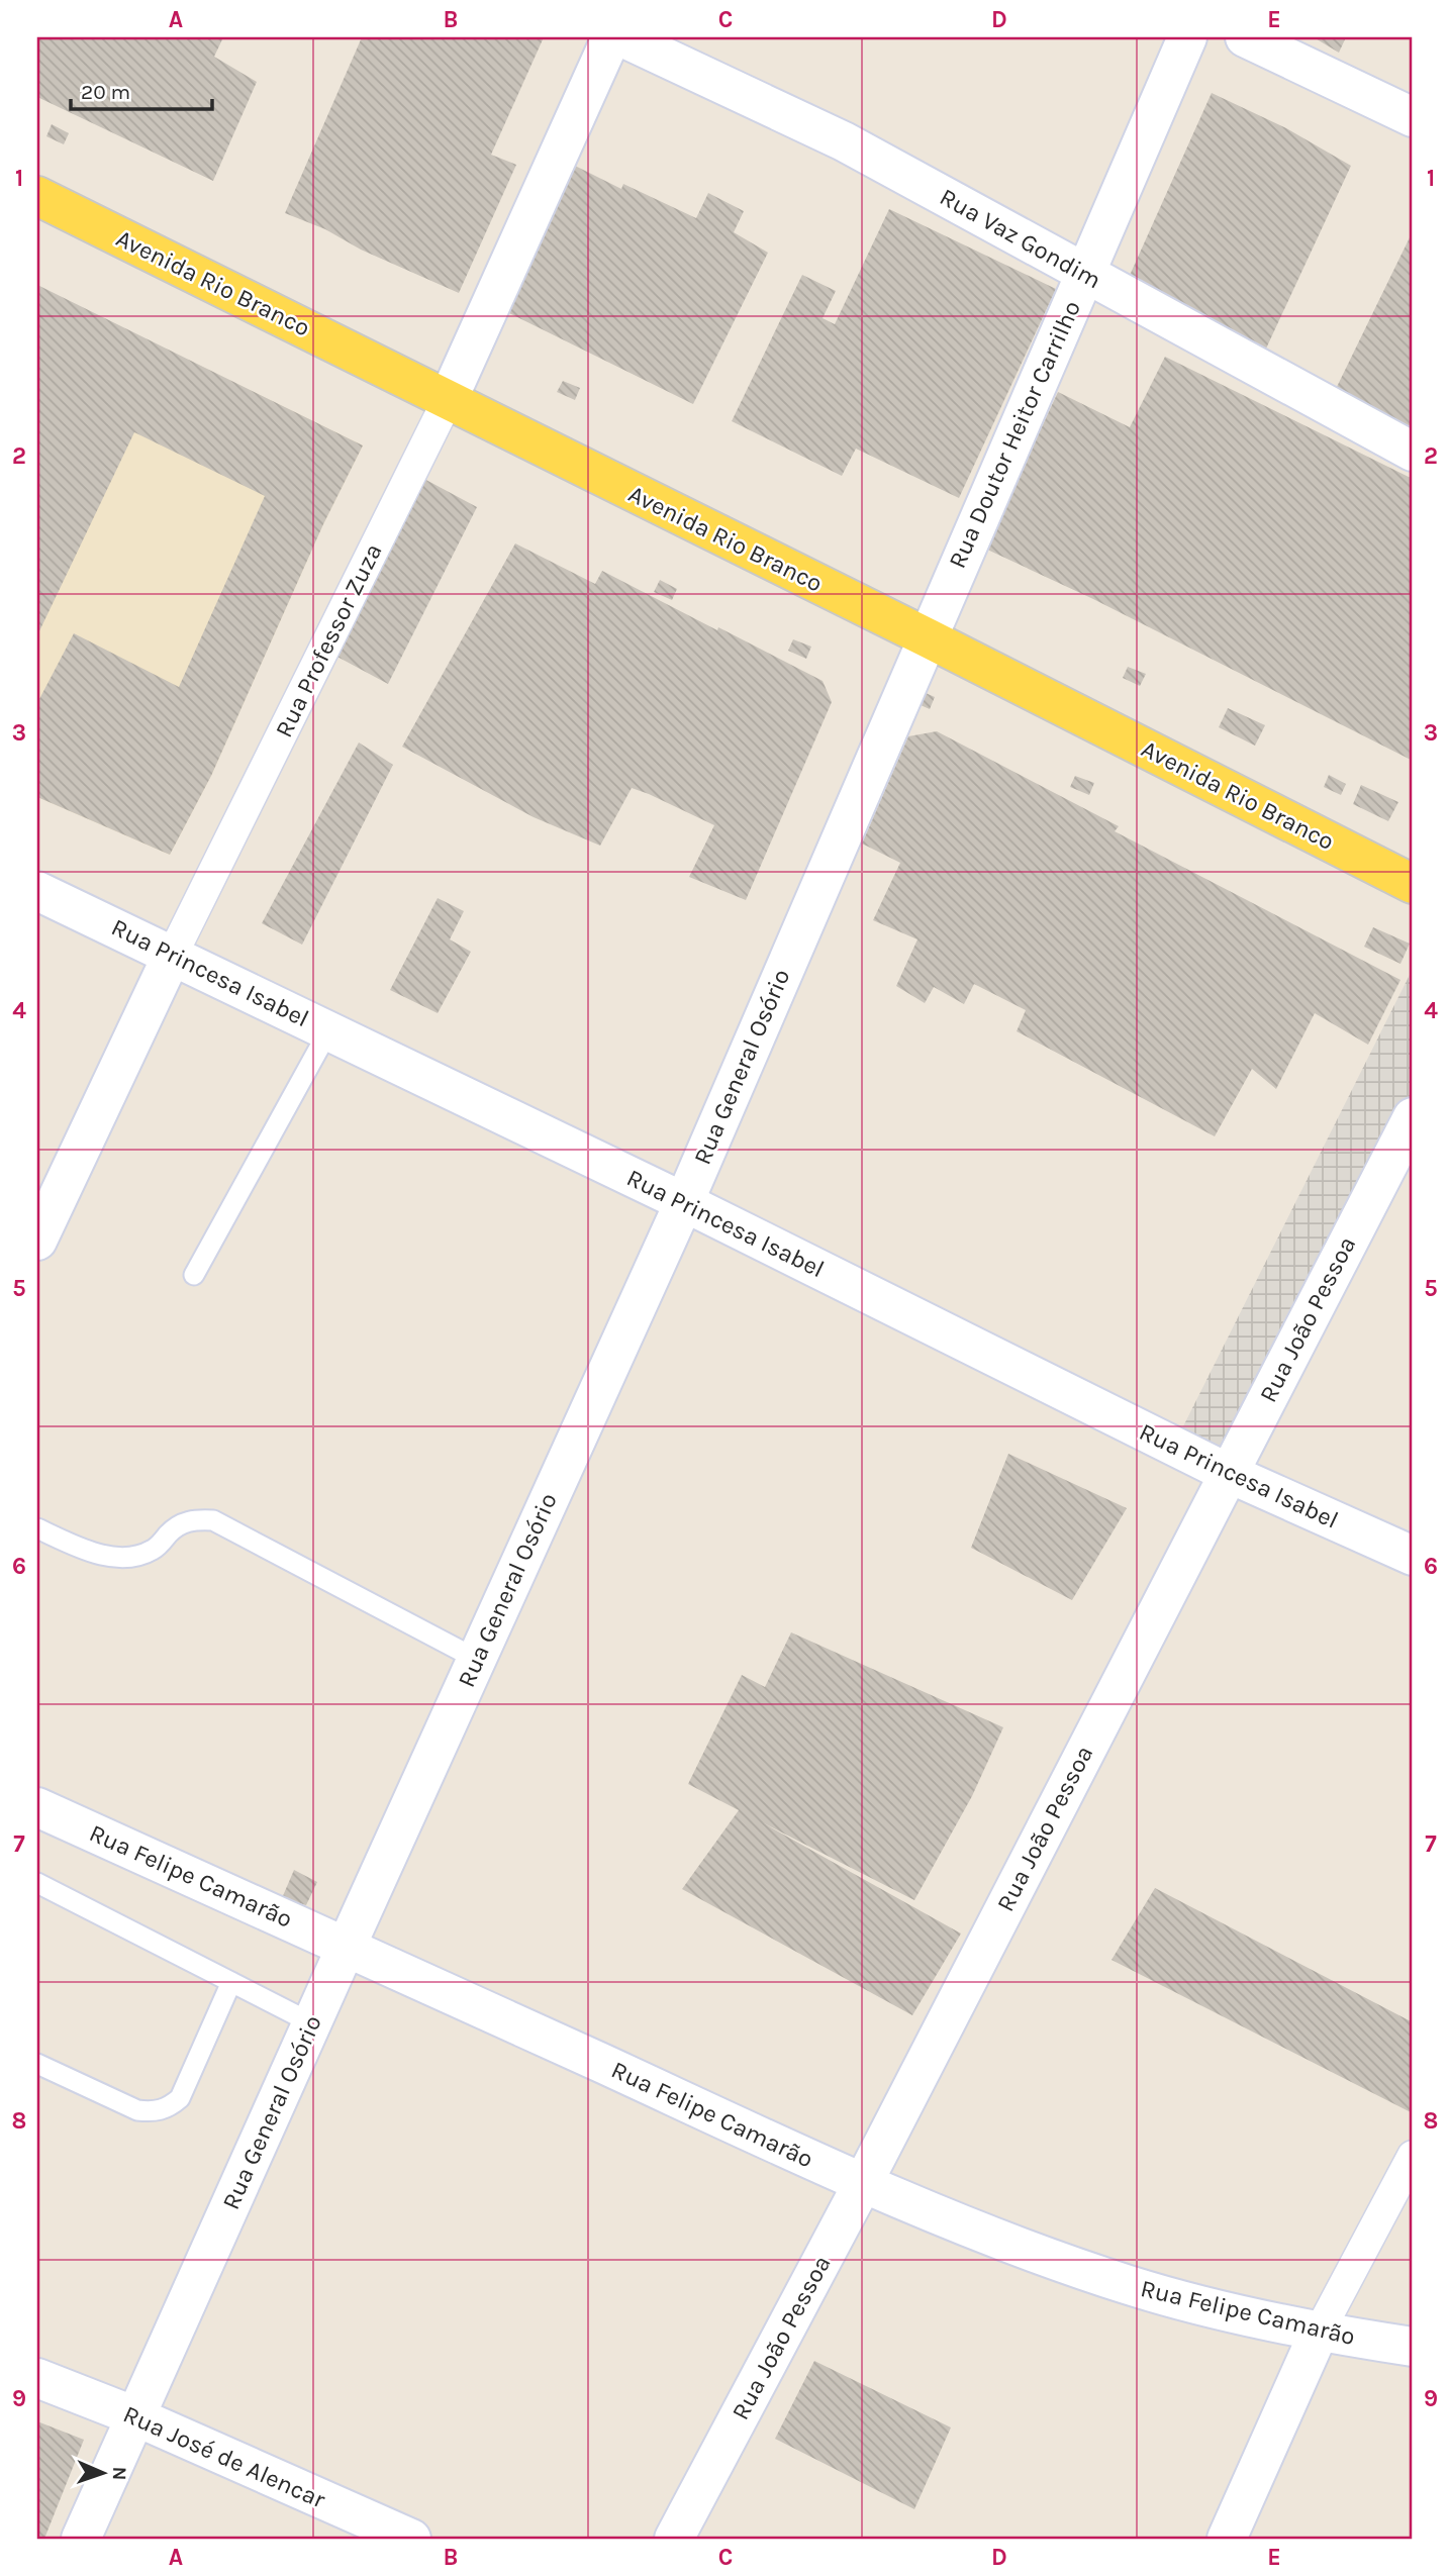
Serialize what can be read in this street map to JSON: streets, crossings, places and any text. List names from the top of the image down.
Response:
{
  "streets": {
    "main road": ["Avenida Rio Branco"],
    "street": [
      "Rua Vaz Gondim",
      "Rua Doutor Heitor Carrilho",
      "Rua Professor Zuza",
      "Rua Princesa Isabel",
      "Rua General Osório",
      "Rua João Pessoa",
      "Rua Felipe Camarão",
      "Rua José de Alencar"
    ]
  },
  "crossings": [
    ["Rua Vaz Gondim", "Rua Doutor Heitor Carrilho"],
    ["Avenida Rio Branco", "Rua Doutor Heitor Carrilho"],
    ["Avenida Rio Branco", "Rua Professor Zuza"],
    ["Avenida Rio Branco", "Rua General Osório"],
    ["Rua Doutor Heitor Carrilho", "Rua General Osório"],
    ["Rua Professor Zuza", "Rua Princesa Isabel"],
    ["Rua Princesa Isabel", "Rua General Osório"],
    ["Rua Princesa Isabel", "Rua João Pessoa"],
    ["Rua General Osório", "Rua Felipe Camarão"],
    ["Rua General Osório", "Rua José de Alencar"],
    ["Rua João Pessoa", "Rua Felipe Camarão"]
  ],
  "scale_bar": "20 m",
  "north": "right",
  "grid": {
    "columns": [
      "A",
      "B",
      "C",
      "D",
      "E"
    ],
    "rows": [
      "1",
      "2",
      "3",
      "4",
      "5",
      "6",
      "7",
      "8",
      "9"
    ]
  }
}
